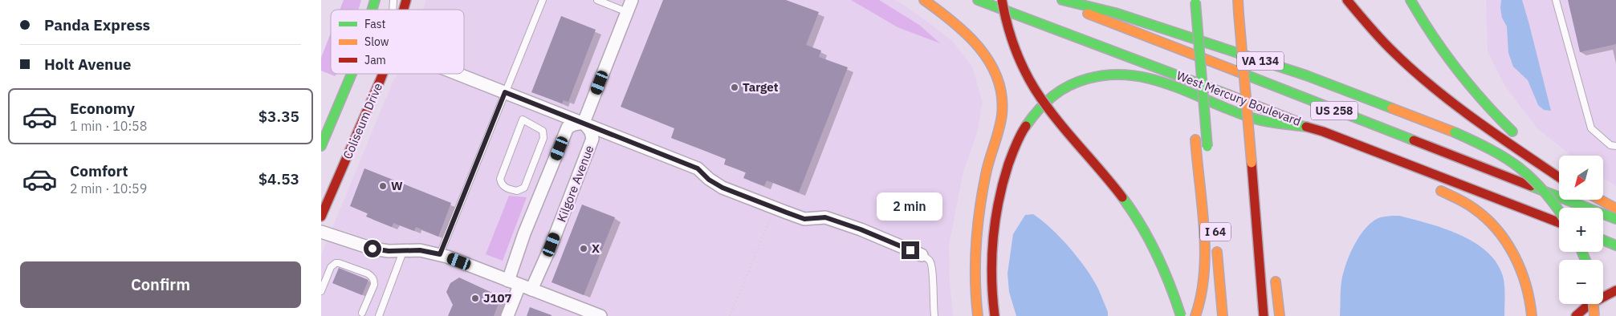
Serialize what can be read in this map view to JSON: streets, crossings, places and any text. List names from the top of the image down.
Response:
{
  "streets": {
    "main road": [
      "VA 134",
      "West Mercury Boulevard",
      "US 258",
      "Coliseum Drive",
      "I 64"
    ],
    "street": ["Kilgore Avenue"]
  },
  "places": [
    "Target",
    "W",
    "X",
    "J107"
  ],
  "legend": ["Fast", "Slow", "Jam"],
  "north": "bottom left",
  "page": {
    "banner": ["Panda Express", "Holt Avenue"],
    "list": [
      {
        "name": "Economy",
        "note": "1 min · 10:58",
        "value": "$3.35"
      },
      {
        "name": "Comfort",
        "note": "2 min · 10:59",
        "value": "$4.53"
      }
    ],
    "map_buttons": ["+", "−"],
    "bubble": "2 min",
    "buttons": "Confirm"
  }
}
